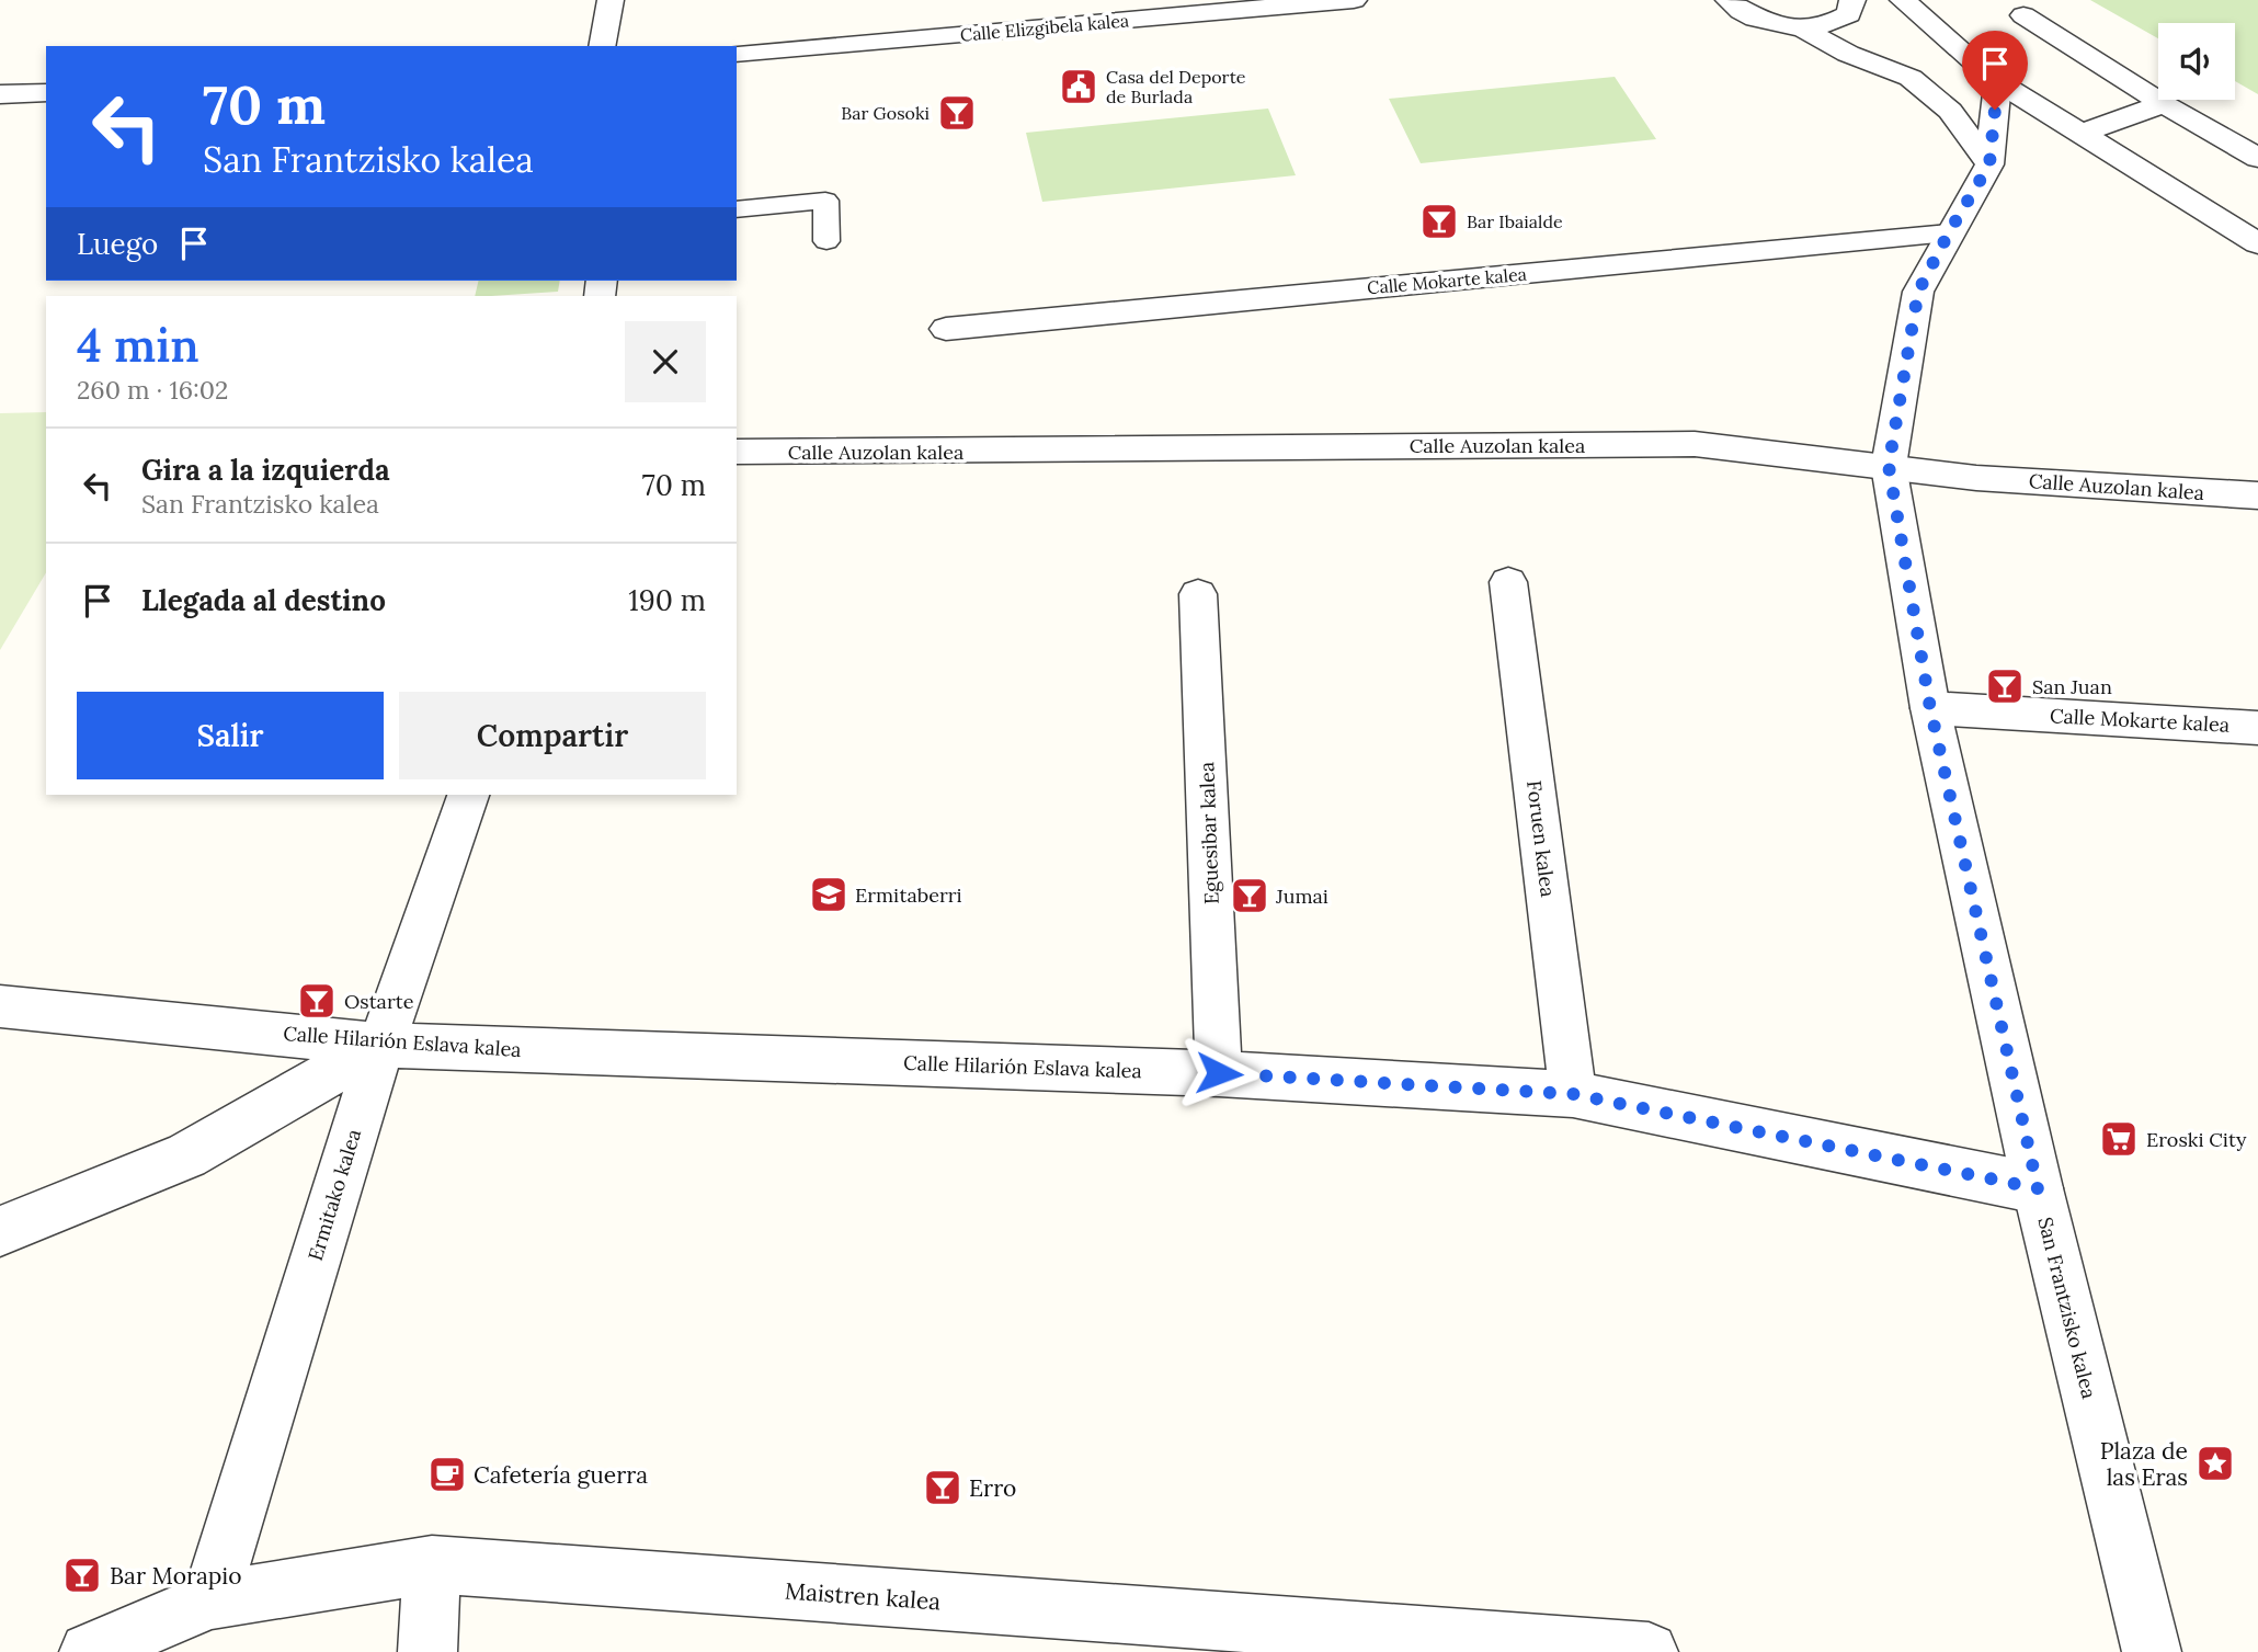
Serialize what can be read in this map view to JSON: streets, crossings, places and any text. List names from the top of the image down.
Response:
{
  "streets": {
    "street": [
      "Calle Elizgibela kalea",
      "Calle Mokarte kalea",
      "Calle Auzolan kalea",
      "Eguesibar kalea",
      "Foruen kalea",
      "Calle Hilarión Eslava kalea",
      "Ermitako kalea",
      "San Frantzisko kalea",
      "Maistren kalea"
    ]
  },
  "crossings": [
    ["Calle Mokarte kalea", "San Frantzisko kalea"],
    ["Calle Auzolan kalea", "San Frantzisko kalea"],
    ["Eguesibar kalea", "Calle Hilarión Eslava kalea"],
    ["Foruen kalea", "Calle Hilarión Eslava kalea"],
    ["Calle Hilarión Eslava kalea", "Ermitako kalea"],
    ["Calle Hilarión Eslava kalea", "San Frantzisko kalea"],
    ["Ermitako kalea", "Maistren kalea"]
  ],
  "places": {
    "public building": ["Casa del Deporte de Burlada"],
    "bar": [
      "Bar Gosoki",
      "Bar Ibaialde",
      "San Juan",
      "Jumai",
      "Ostarte",
      "Erro",
      "Bar Morapio"
    ],
    "school or university": ["Ermitaberri"],
    "supermarket": ["Eroski City"],
    "place": ["Plaza de las Eras"],
    "cafe": ["Cafetería guerra"]
  },
  "page": {
    "turn": ["70 m", "San Frantzisko kalea"],
    "then": "Luego",
    "heading": ["4 min", "260 m · 16:02"],
    "list": [
      {
        "name": "Gira a la izquierda",
        "note": "San Frantzisko kalea",
        "value": "70 m"
      },
      {
        "name": "Llegada al destino",
        "value": "190 m"
      }
    ],
    "buttons": ["Salir", "Compartir"]
  }
}
